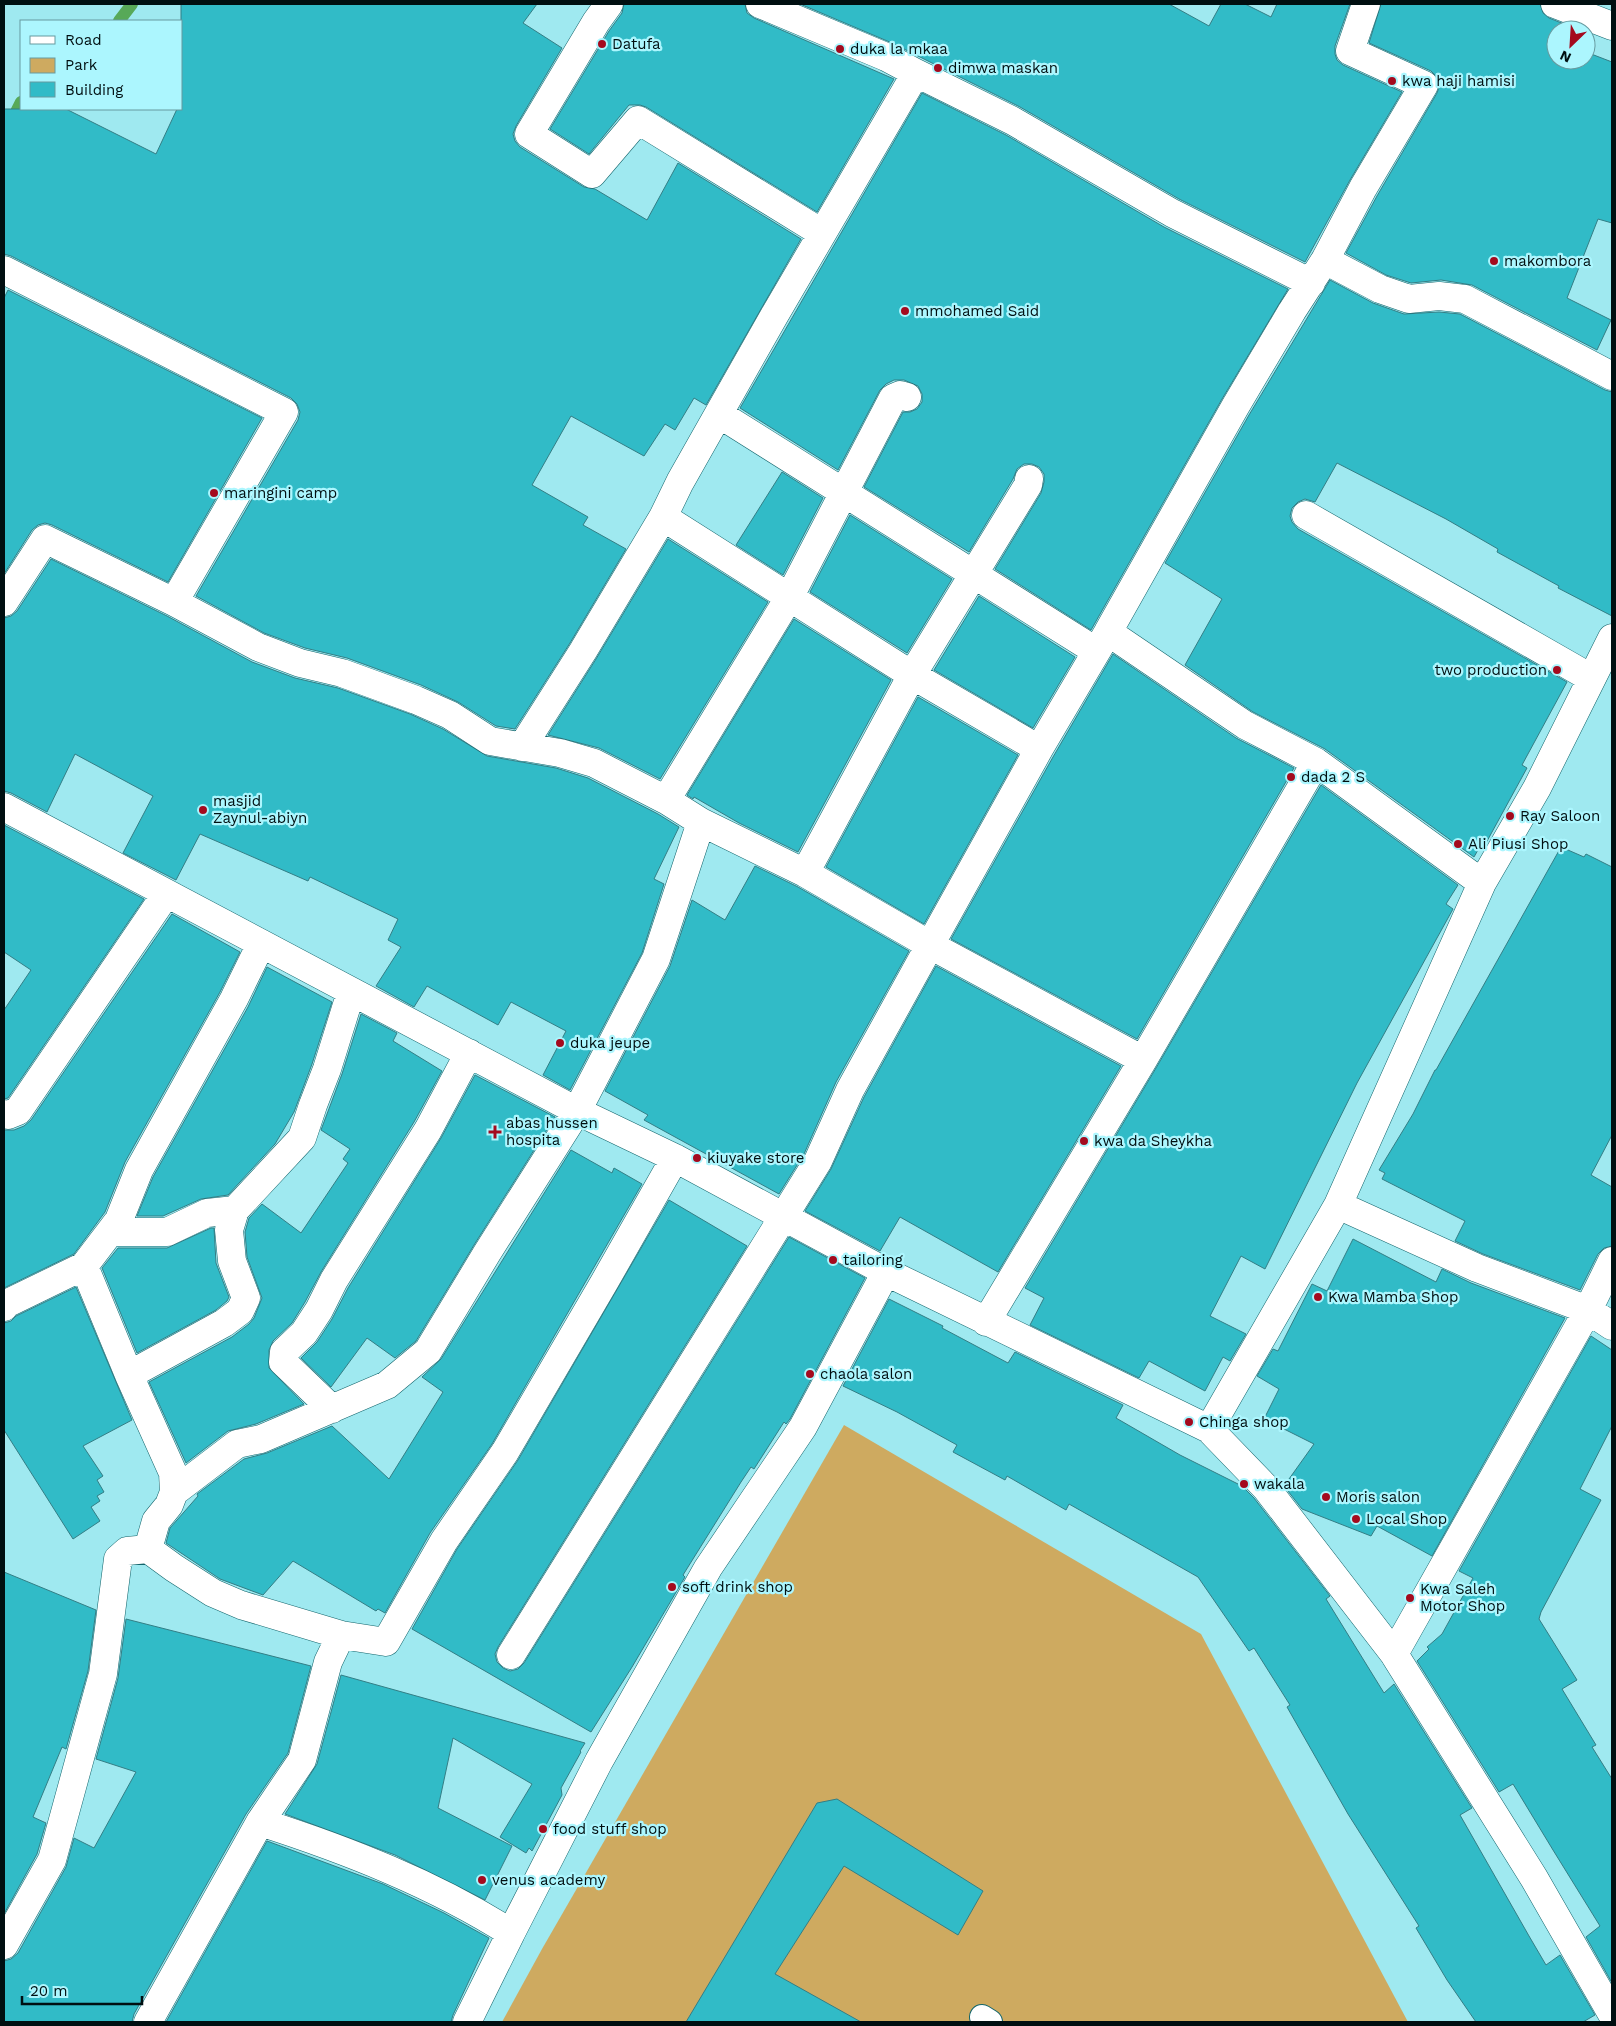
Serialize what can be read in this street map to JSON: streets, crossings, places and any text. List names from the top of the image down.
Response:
{
  "places": {
    "other": [
      "Datufa",
      "duka la mkaa",
      "dimwa maskan",
      "kwa haji hamisi",
      "makombora",
      "mmohamed Said",
      "maringini camp",
      "two production",
      "dada 2 S",
      "masjid Zaynul-abiyn",
      "Ray Saloon",
      "Ali Piusi Shop",
      "duka jeupe",
      "kwa da Sheykha",
      "kiuyake store",
      "tailoring",
      "Kwa Mamba Shop",
      "chaola salon",
      "Chinga shop",
      "wakala",
      "Moris salon",
      "Local Shop",
      "soft drink shop",
      "Kwa Saleh Motor Shop",
      "food stuff shop",
      "venus academy"
    ],
    "health": ["abas hussen hospita"]
  },
  "legend": ["Road", "Park", "Building"],
  "scale_bar": "20 m",
  "north": "bottom left"
}
